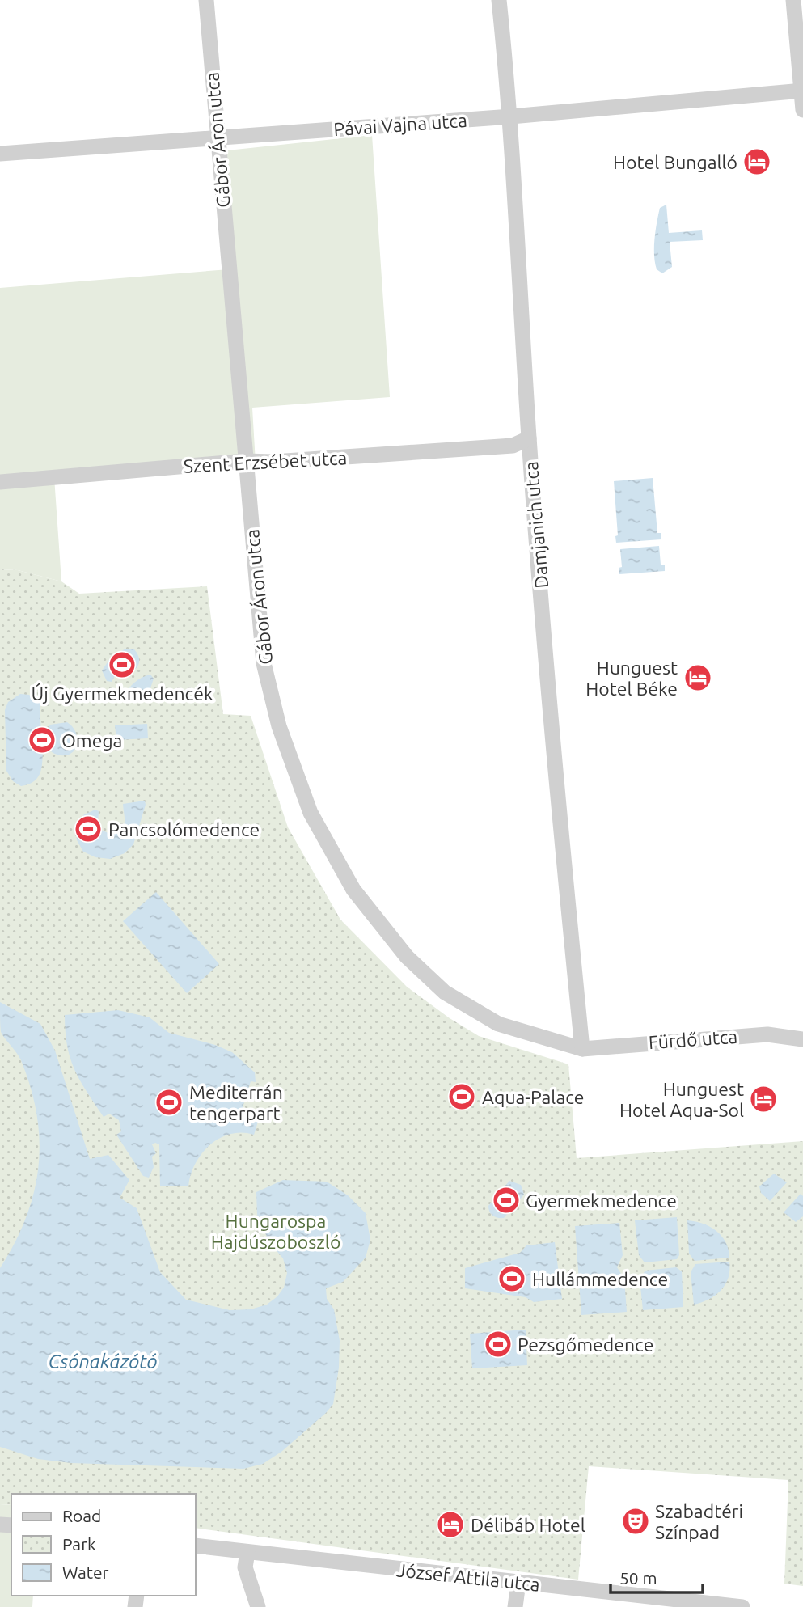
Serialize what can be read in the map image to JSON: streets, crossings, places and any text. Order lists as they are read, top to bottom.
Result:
{
  "streets": {
    "street": [
      "Pávai Vajna utca",
      "Gábor Áron utca",
      "Szent Erzsébet utca",
      "Damjanich utca",
      "Fürdő utca",
      "József Attila utca"
    ]
  },
  "crossings": [
    ["Pávai Vajna utca", "Gábor Áron utca"],
    ["Pávai Vajna utca", "Damjanich utca"],
    ["Gábor Áron utca", "Szent Erzsébet utca"],
    ["Gábor Áron utca", "Damjanich utca"],
    ["Gábor Áron utca", "Fürdő utca"],
    ["Szent Erzsébet utca", "Damjanich utca"],
    ["Damjanich utca", "Fürdő utca"]
  ],
  "water": ["Csónakázótó"],
  "parks": ["Hungarospa Hajdúszoboszló"],
  "places": {
    "hotel": [
      "Hotel Bungalló",
      "Hunguest Hotel Béke",
      "Hunguest Hotel Aqua-Sol",
      "Délibáb Hotel"
    ],
    "sports": [
      "Új Gyermekmedencék",
      "Omega",
      "Pancsolómedence",
      "Aqua-Palace",
      "Mediterrán tengerpart",
      "Gyermekmedence",
      "Hullámmedence",
      "Pezsgőmedence"
    ],
    "theatre": ["Szabadtéri Színpad"]
  },
  "legend": ["Road", "Park", "Water"],
  "scale_bar": "50 m"
}
